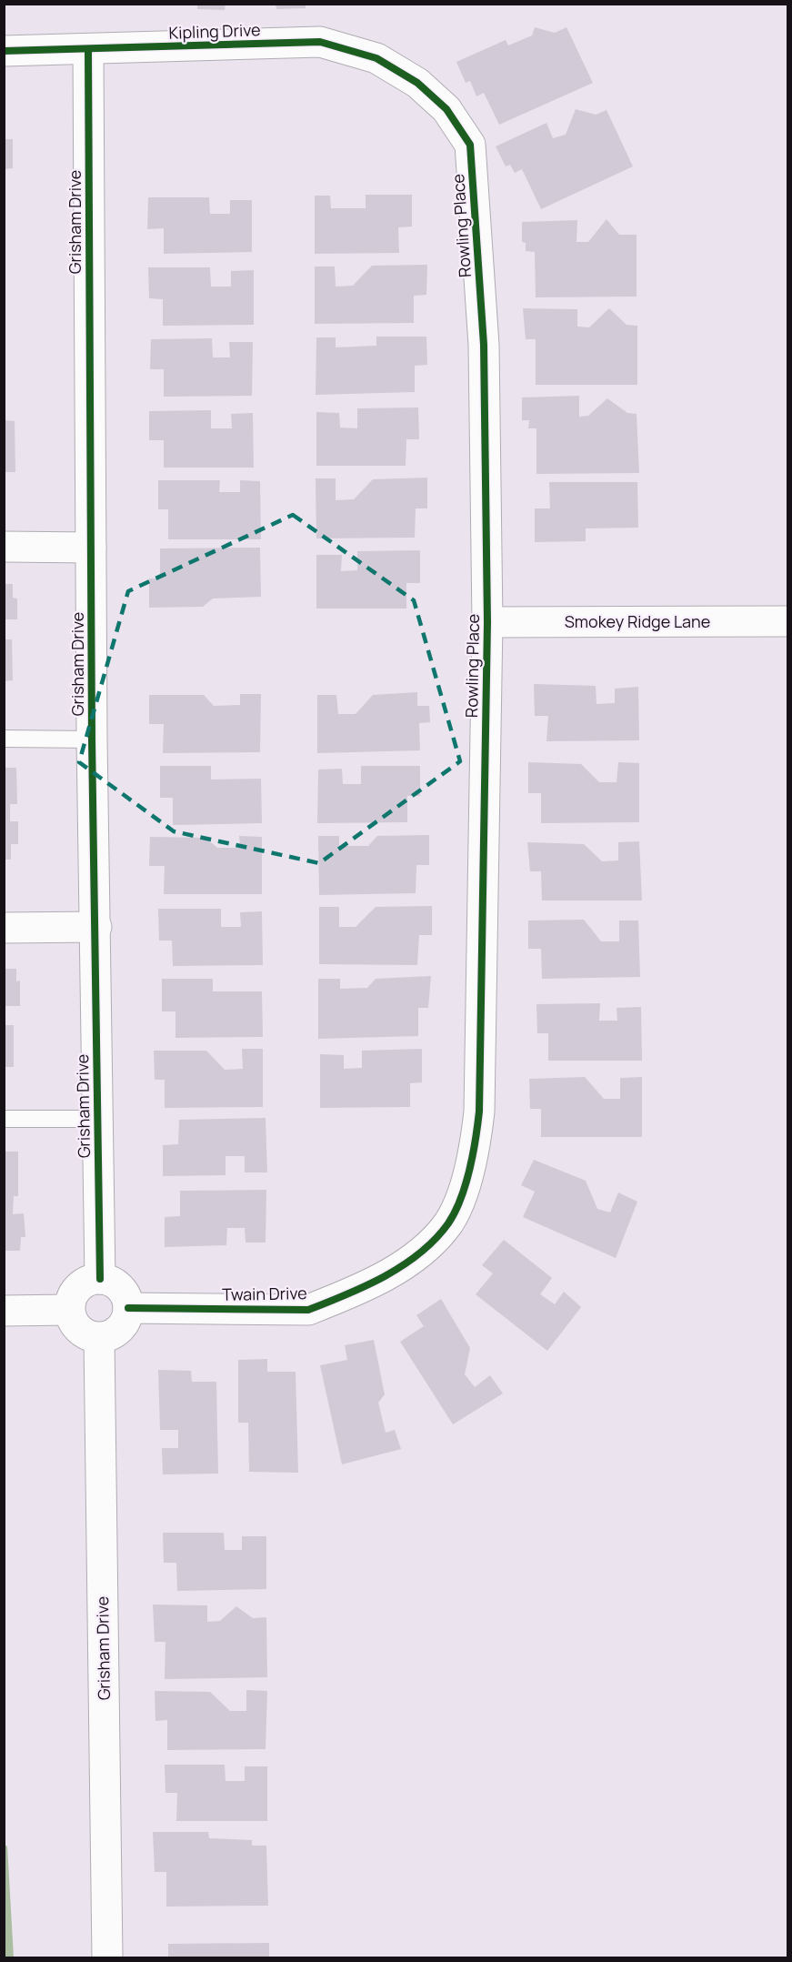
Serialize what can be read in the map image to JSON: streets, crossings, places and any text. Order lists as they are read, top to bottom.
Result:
{
  "streets": {
    "street": [
      "Kipling Drive",
      "Grisham Drive",
      "Rowling Place",
      "Smokey Ridge Lane",
      "Twain Drive"
    ]
  },
  "crossings": [
    ["Kipling Drive", "Grisham Drive"],
    ["Kipling Drive", "Rowling Place"],
    ["Grisham Drive", "Twain Drive"],
    ["Rowling Place", "Smokey Ridge Lane"],
    ["Rowling Place", "Twain Drive"]
  ]
}
